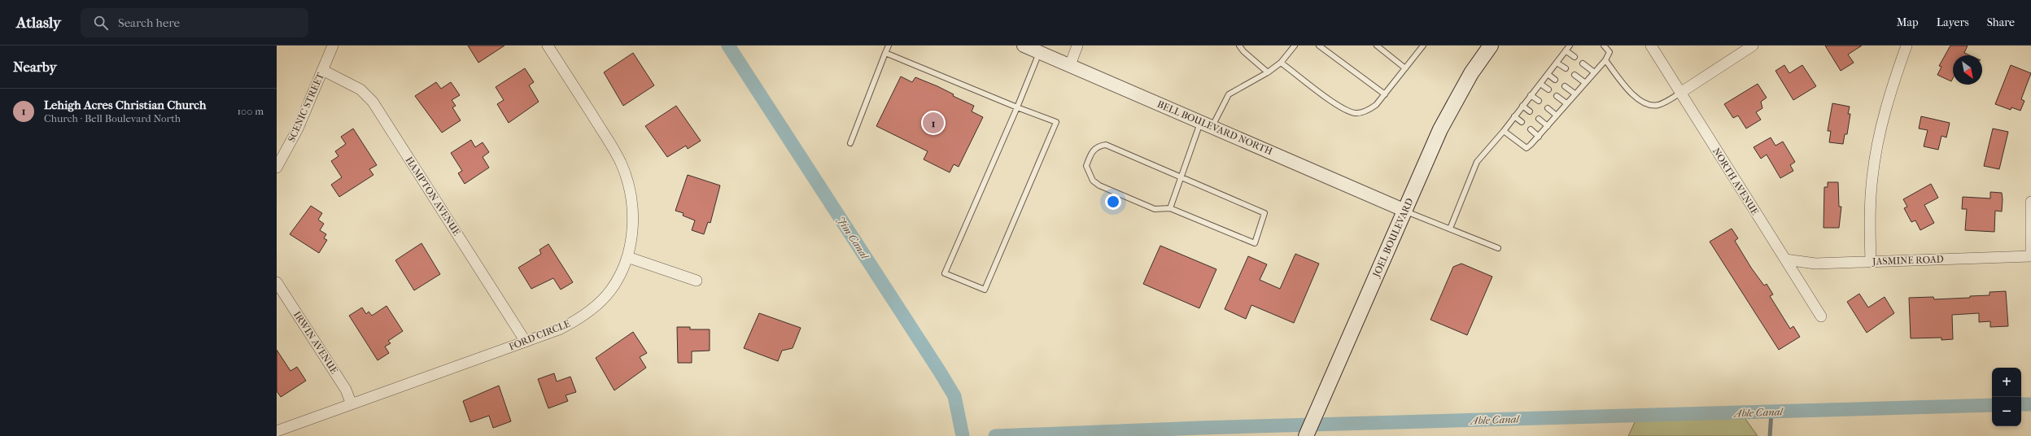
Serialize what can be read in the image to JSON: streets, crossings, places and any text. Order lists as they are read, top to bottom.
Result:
{
  "streets": {
    "main road": ["JOEL BOULEVARD"],
    "street": [
      "SCENIC STREET",
      "BELL BOULEVARD NORTH",
      "NORTH AVENUE",
      "HAMPTON AVENUE",
      "JASMINE ROAD",
      "FORD CIRCLE",
      "IRWIN AVENUE"
    ]
  },
  "crossings": [
    ["SCENIC STREET", "HAMPTON AVENUE"],
    ["BELL BOULEVARD NORTH", "JOEL BOULEVARD"],
    ["NORTH AVENUE", "JASMINE ROAD"],
    ["HAMPTON AVENUE", "FORD CIRCLE"],
    ["FORD CIRCLE", "IRWIN AVENUE"]
  ],
  "water": ["Jim Canal", "Able Canal"],
  "north": "bottom right",
  "page": {
    "header": "Atlasly",
    "search": "Search here",
    "nav": ["Map", "Layers", "Share"],
    "heading": "Nearby",
    "list": [
      {
        "mark": "1",
        "name": "Lehigh Acres Christian Church",
        "note": "Church · Bell Boulevard North",
        "value": "100 m"
      }
    ],
    "pins": "1",
    "map_buttons": ["+", "−"]
  }
}
